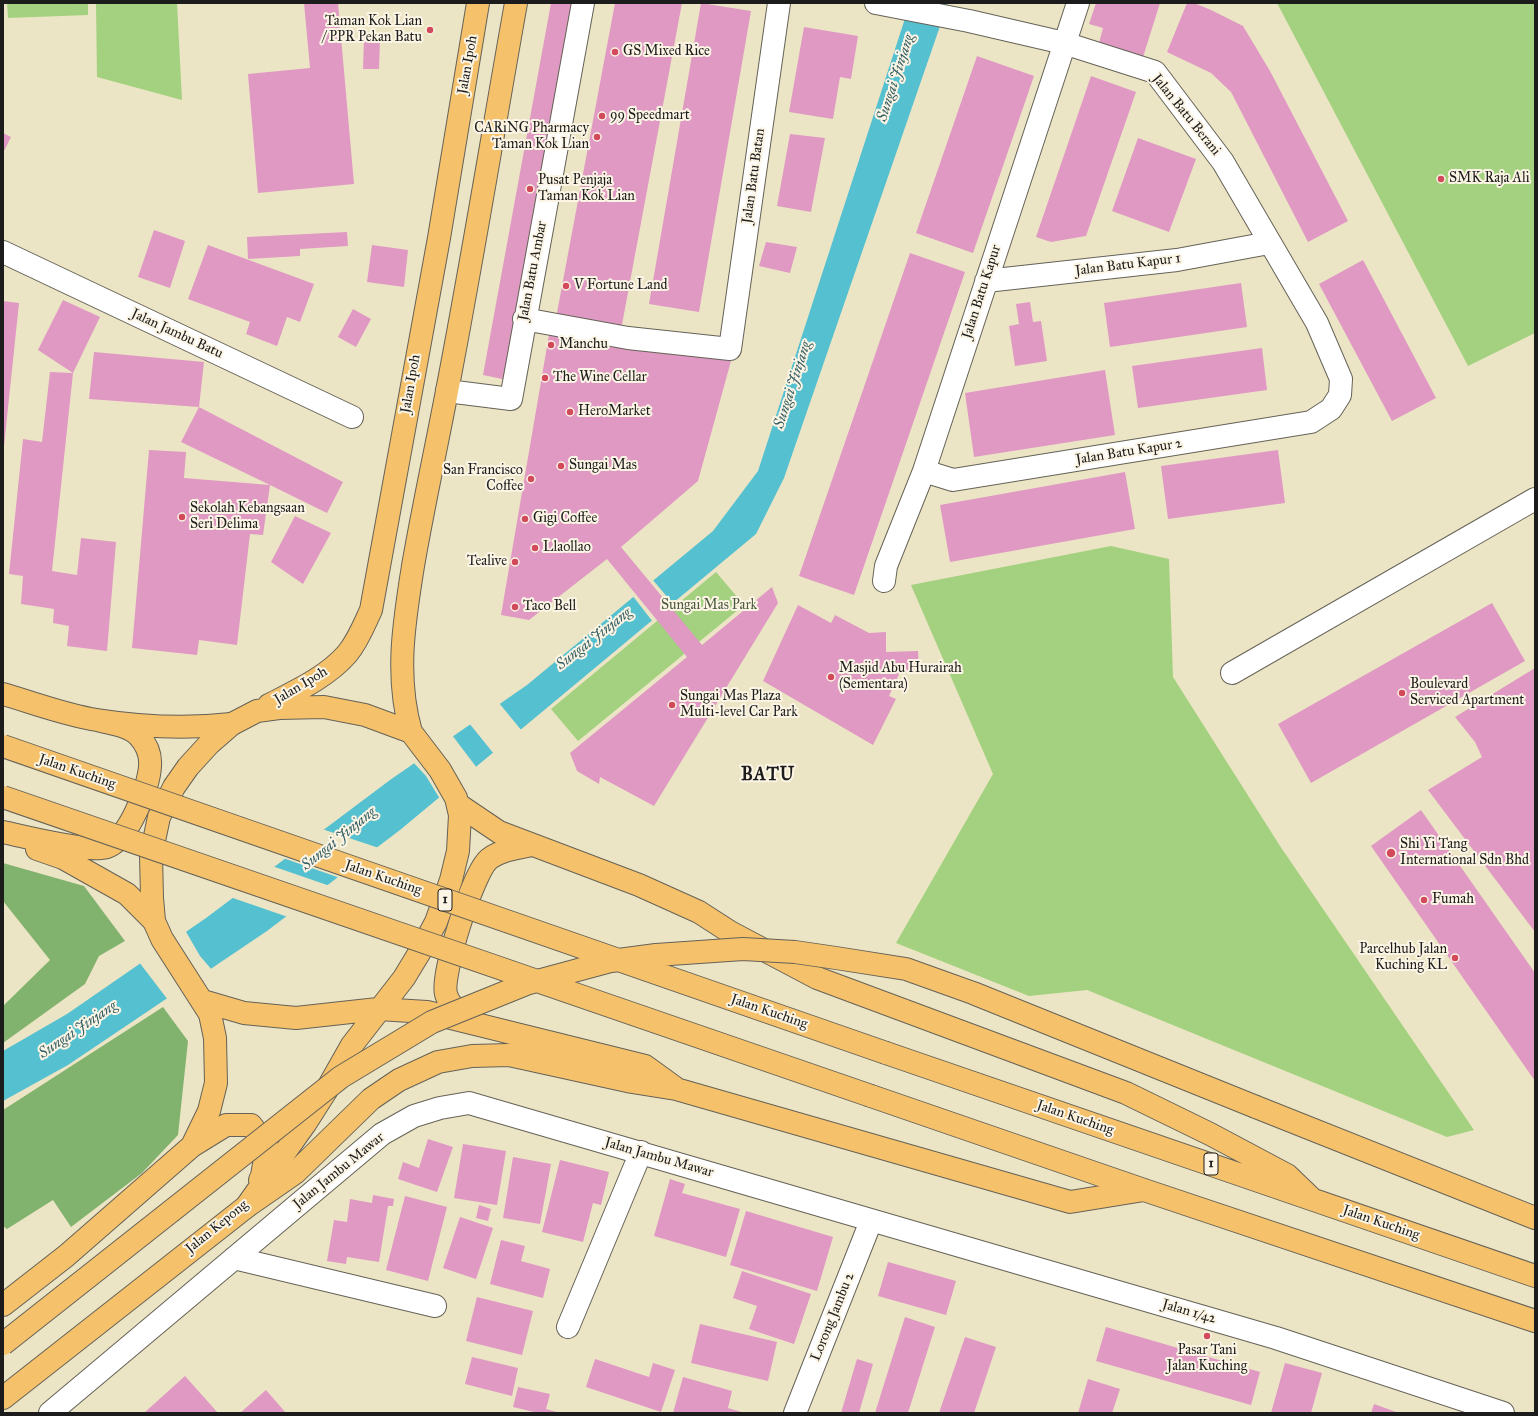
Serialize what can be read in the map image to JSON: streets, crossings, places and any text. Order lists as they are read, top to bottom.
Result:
{
  "streets": {
    "main road": [
      "Jalan Ipoh",
      "Jalan Kuching",
      "1",
      "Jalan Kepong"
    ],
    "street": [
      "Jalan Batu Berani",
      "Jalan Batu Batan",
      "Jalan Batu Kapur 1",
      "Jalan Batu Ambar",
      "Jalan Batu Kapur",
      "Jalan Jambu Batu",
      "Jalan Batu Kapur 2",
      "Jalan Jambu Mawar",
      "Jalan 1/42",
      "Lorong Jambu 2"
    ]
  },
  "crossings": [
    ["Jalan Batu Berani", "Jalan Batu Kapur 1"],
    ["Jalan Batu Berani", "Jalan Batu Kapur"],
    ["Jalan Batu Berani", "Jalan Batu Kapur 2"],
    ["Jalan Batu Batan", "Jalan Batu Ambar"],
    ["Jalan Batu Kapur 1", "Jalan Batu Kapur"],
    ["Jalan Batu Kapur", "Jalan Batu Kapur 2"],
    ["Jalan Jambu Mawar", "Jalan 1/42"],
    ["Jalan Jambu Mawar", "Lorong Jambu 2"],
    ["Jalan 1/42", "Lorong Jambu 2"]
  ],
  "districts": ["BATU"],
  "water": ["Sungai Jinjang"],
  "parks": ["Sungai Mas Park"],
  "places": [
    "Taman Kok Lian / PPR Pekan Batu",
    "GS Mixed Rice",
    "99 Speedmart",
    "CARiNG Pharmacy Taman Kok Lian",
    "SMK Raja Ali",
    "Pusat Penjaja Taman Kok Lian",
    "V Fortune Land",
    "Manchu",
    "The Wine Cellar",
    "HeroMarket",
    "Sungai Mas",
    "San Francisco Coffee",
    "Sekolah Kebangsaan Seri Delima",
    "Gigi Coffee",
    "Llaollao",
    "Tealive",
    "Taco Bell",
    "Masjid Abu Hurairah (Sementara)",
    "Boulevard Serviced Apartment",
    "Sungai Mas Plaza Multi-level Car Park",
    "Shi Yi Tang International Sdn Bhd",
    "Fumah",
    "Parcelhub Jalan Kuching KL",
    "Pasar Tani Jalan Kuching"
  ]
}
